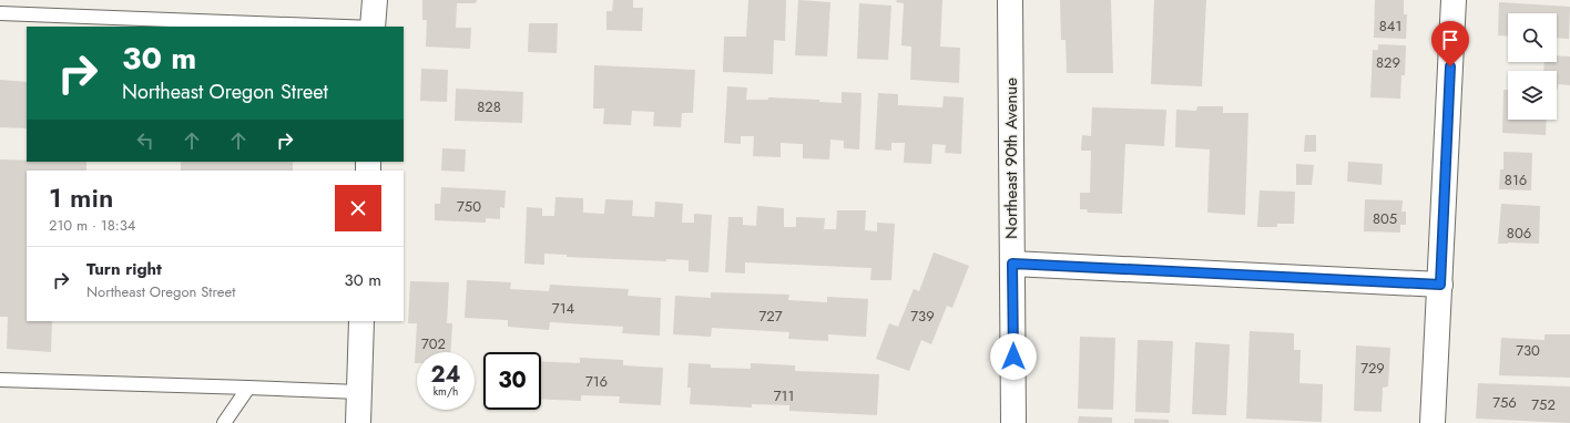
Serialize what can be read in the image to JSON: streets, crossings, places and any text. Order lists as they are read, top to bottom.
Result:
{
  "streets": {
    "street": ["Northeast 90th Avenue"]
  },
  "house_numbers": [
    "841",
    "829",
    "828",
    "816",
    "750",
    "805",
    "806",
    "714",
    "727",
    "739",
    "702",
    "730",
    "729",
    "716",
    "711",
    "756",
    "752"
  ],
  "page": {
    "turn": ["30 m", "Northeast Oregon Street"],
    "heading": ["1 min", "210 m · 18:34"],
    "list": [
      {
        "name": "Turn right",
        "note": "Northeast Oregon Street",
        "value": "30 m"
      }
    ],
    "speed": "24 km/h",
    "limit": "30"
  }
}
